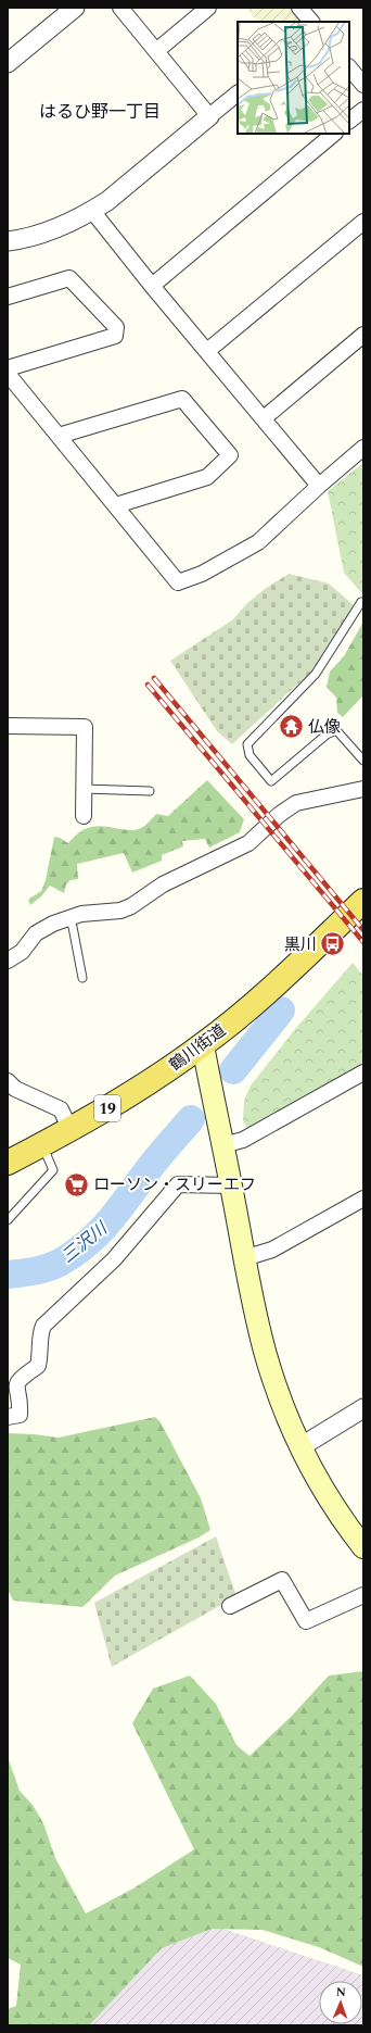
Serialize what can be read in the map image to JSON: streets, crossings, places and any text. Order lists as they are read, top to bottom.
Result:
{
  "streets": {
    "main road": ["鶴川街道", "19"]
  },
  "districts": ["はるひ野一丁目"],
  "water": ["三沢川"],
  "places": {
    "temple": ["仏像"],
    "bus stop": ["黒川"],
    "supermarket": ["ローソン・スリーエフ"]
  },
  "north": "top"
}
